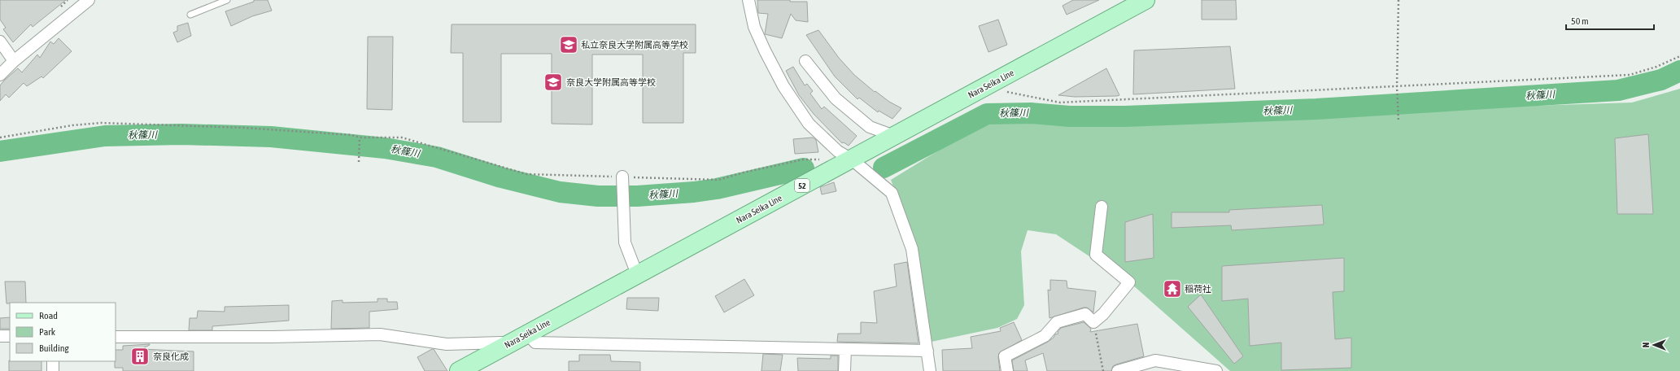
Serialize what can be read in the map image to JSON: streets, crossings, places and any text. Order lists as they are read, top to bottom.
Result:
{
  "streets": {
    "main road": ["Nara Seika Line", "52"]
  },
  "water": ["秋篠川"],
  "places": {
    "school or university": ["私立奈良大学附属高等学校", "奈良大学附属高等学校"],
    "temple": ["稲荷社"],
    "building": ["奈良化成"]
  },
  "legend": ["Road", "Park", "Building"],
  "scale_bar": "50 m",
  "north": "left"
}
